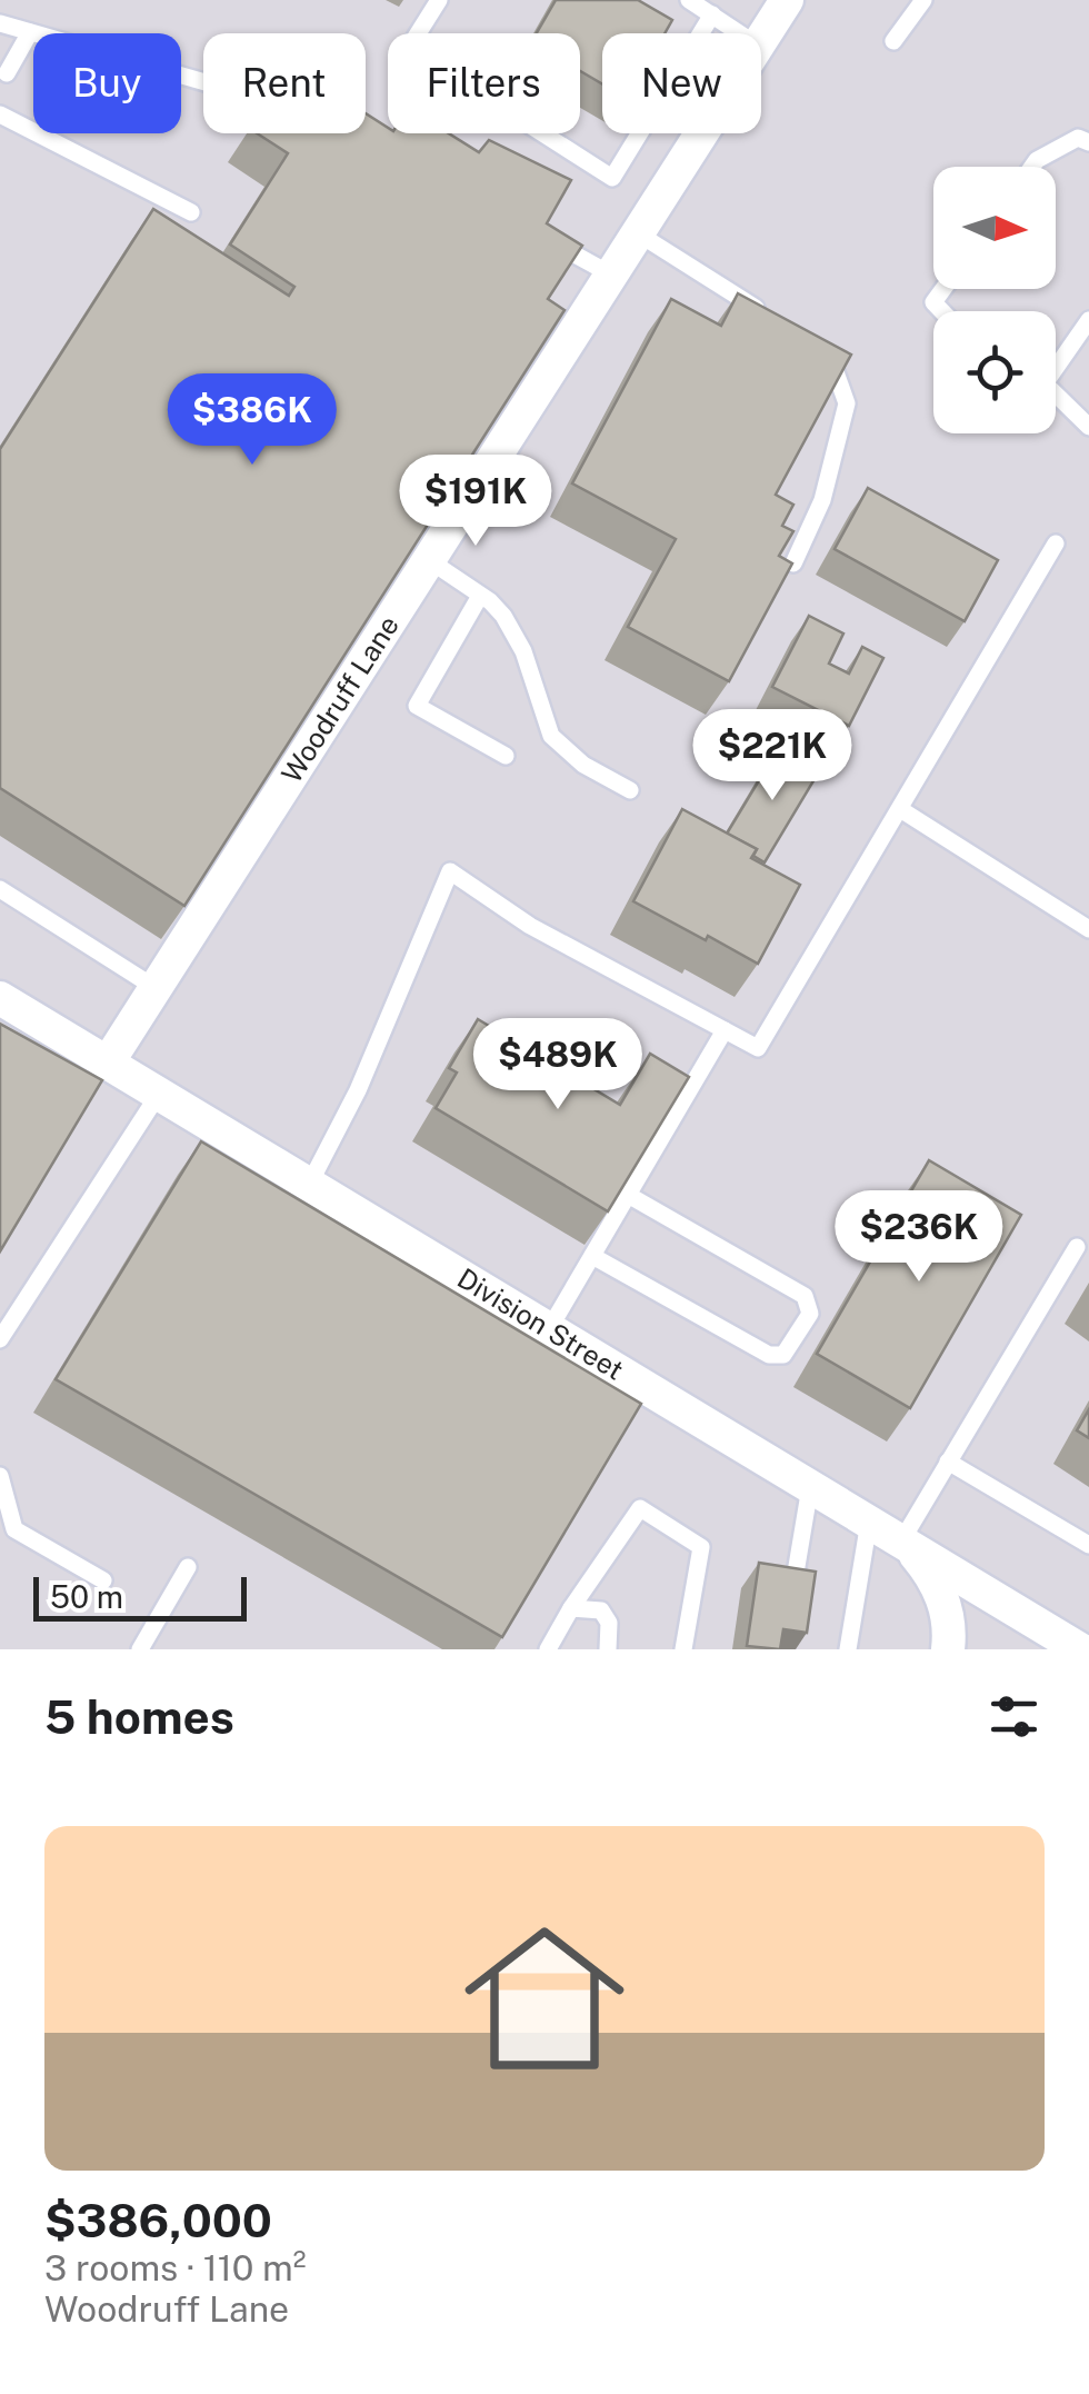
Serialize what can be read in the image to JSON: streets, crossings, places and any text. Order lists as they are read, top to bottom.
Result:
{
  "streets": {
    "street": ["Woodruff Lane", "Division Street"]
  },
  "crossings": [
    ["Woodruff Lane", "Division Street"]
  ],
  "scale_bar": "50 m",
  "north": "right",
  "page": {
    "chip": [
      "Buy",
      "Rent",
      "Filters",
      "New"
    ],
    "price": [
      "$386K",
      "$191K",
      "$221K",
      "$489K",
      "$236K"
    ],
    "scale": "50 m",
    "heading": "5 homes",
    "list": [
      {
        "name": "$386,000",
        "note": "3 rooms · 110 m² · Woodruff Lane"
      }
    ]
  }
}
